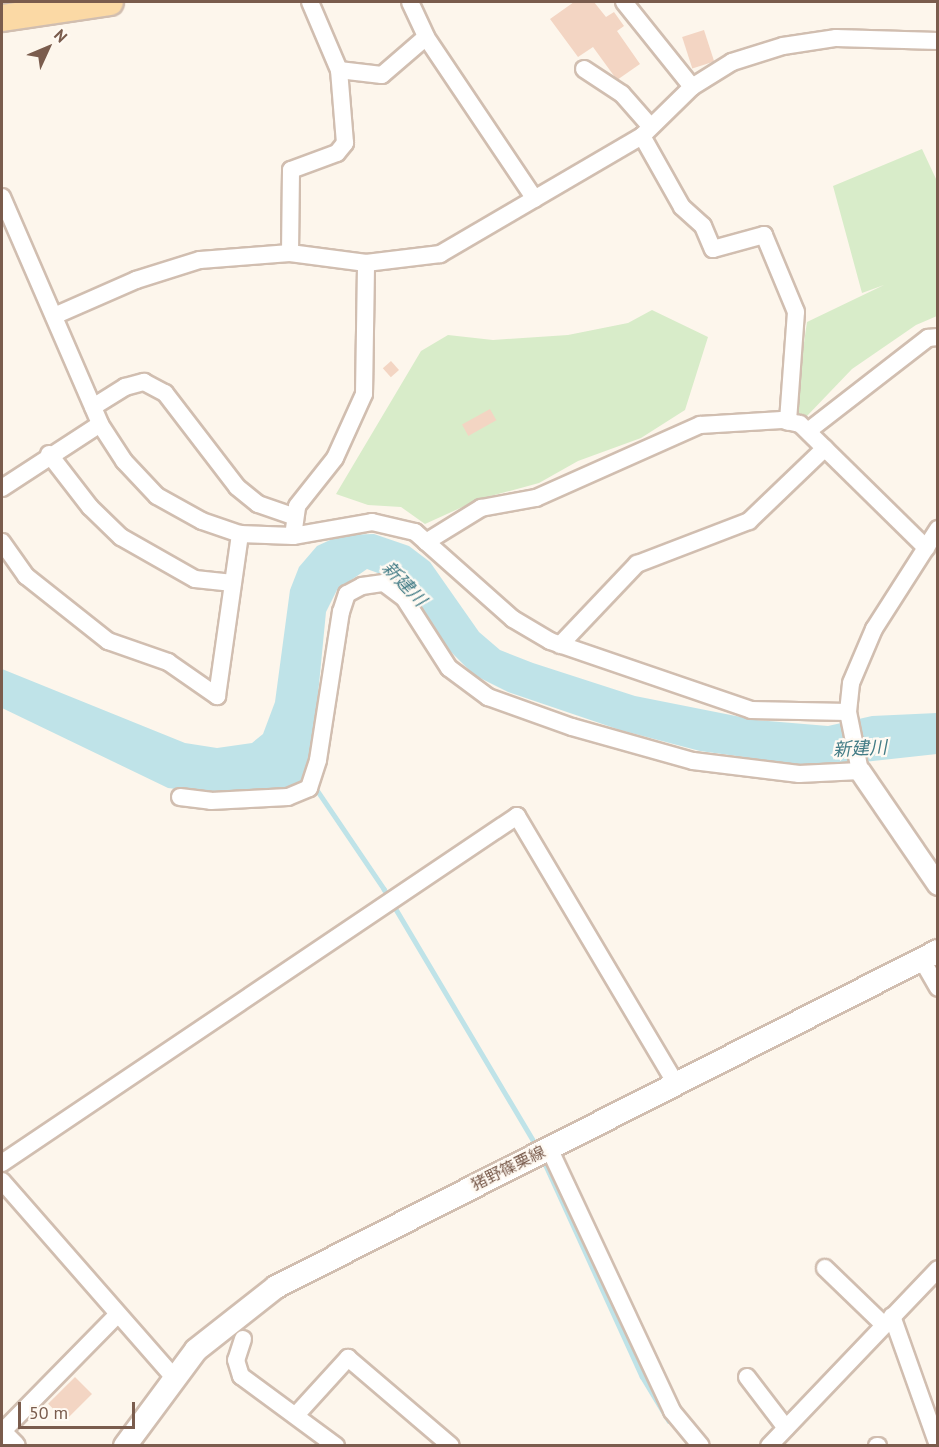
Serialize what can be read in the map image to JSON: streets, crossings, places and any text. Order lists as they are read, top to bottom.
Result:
{
  "streets": {
    "main road": ["猪野篠栗線"]
  },
  "water": ["新建川"],
  "scale_bar": "50 m",
  "north": "top right"
}
